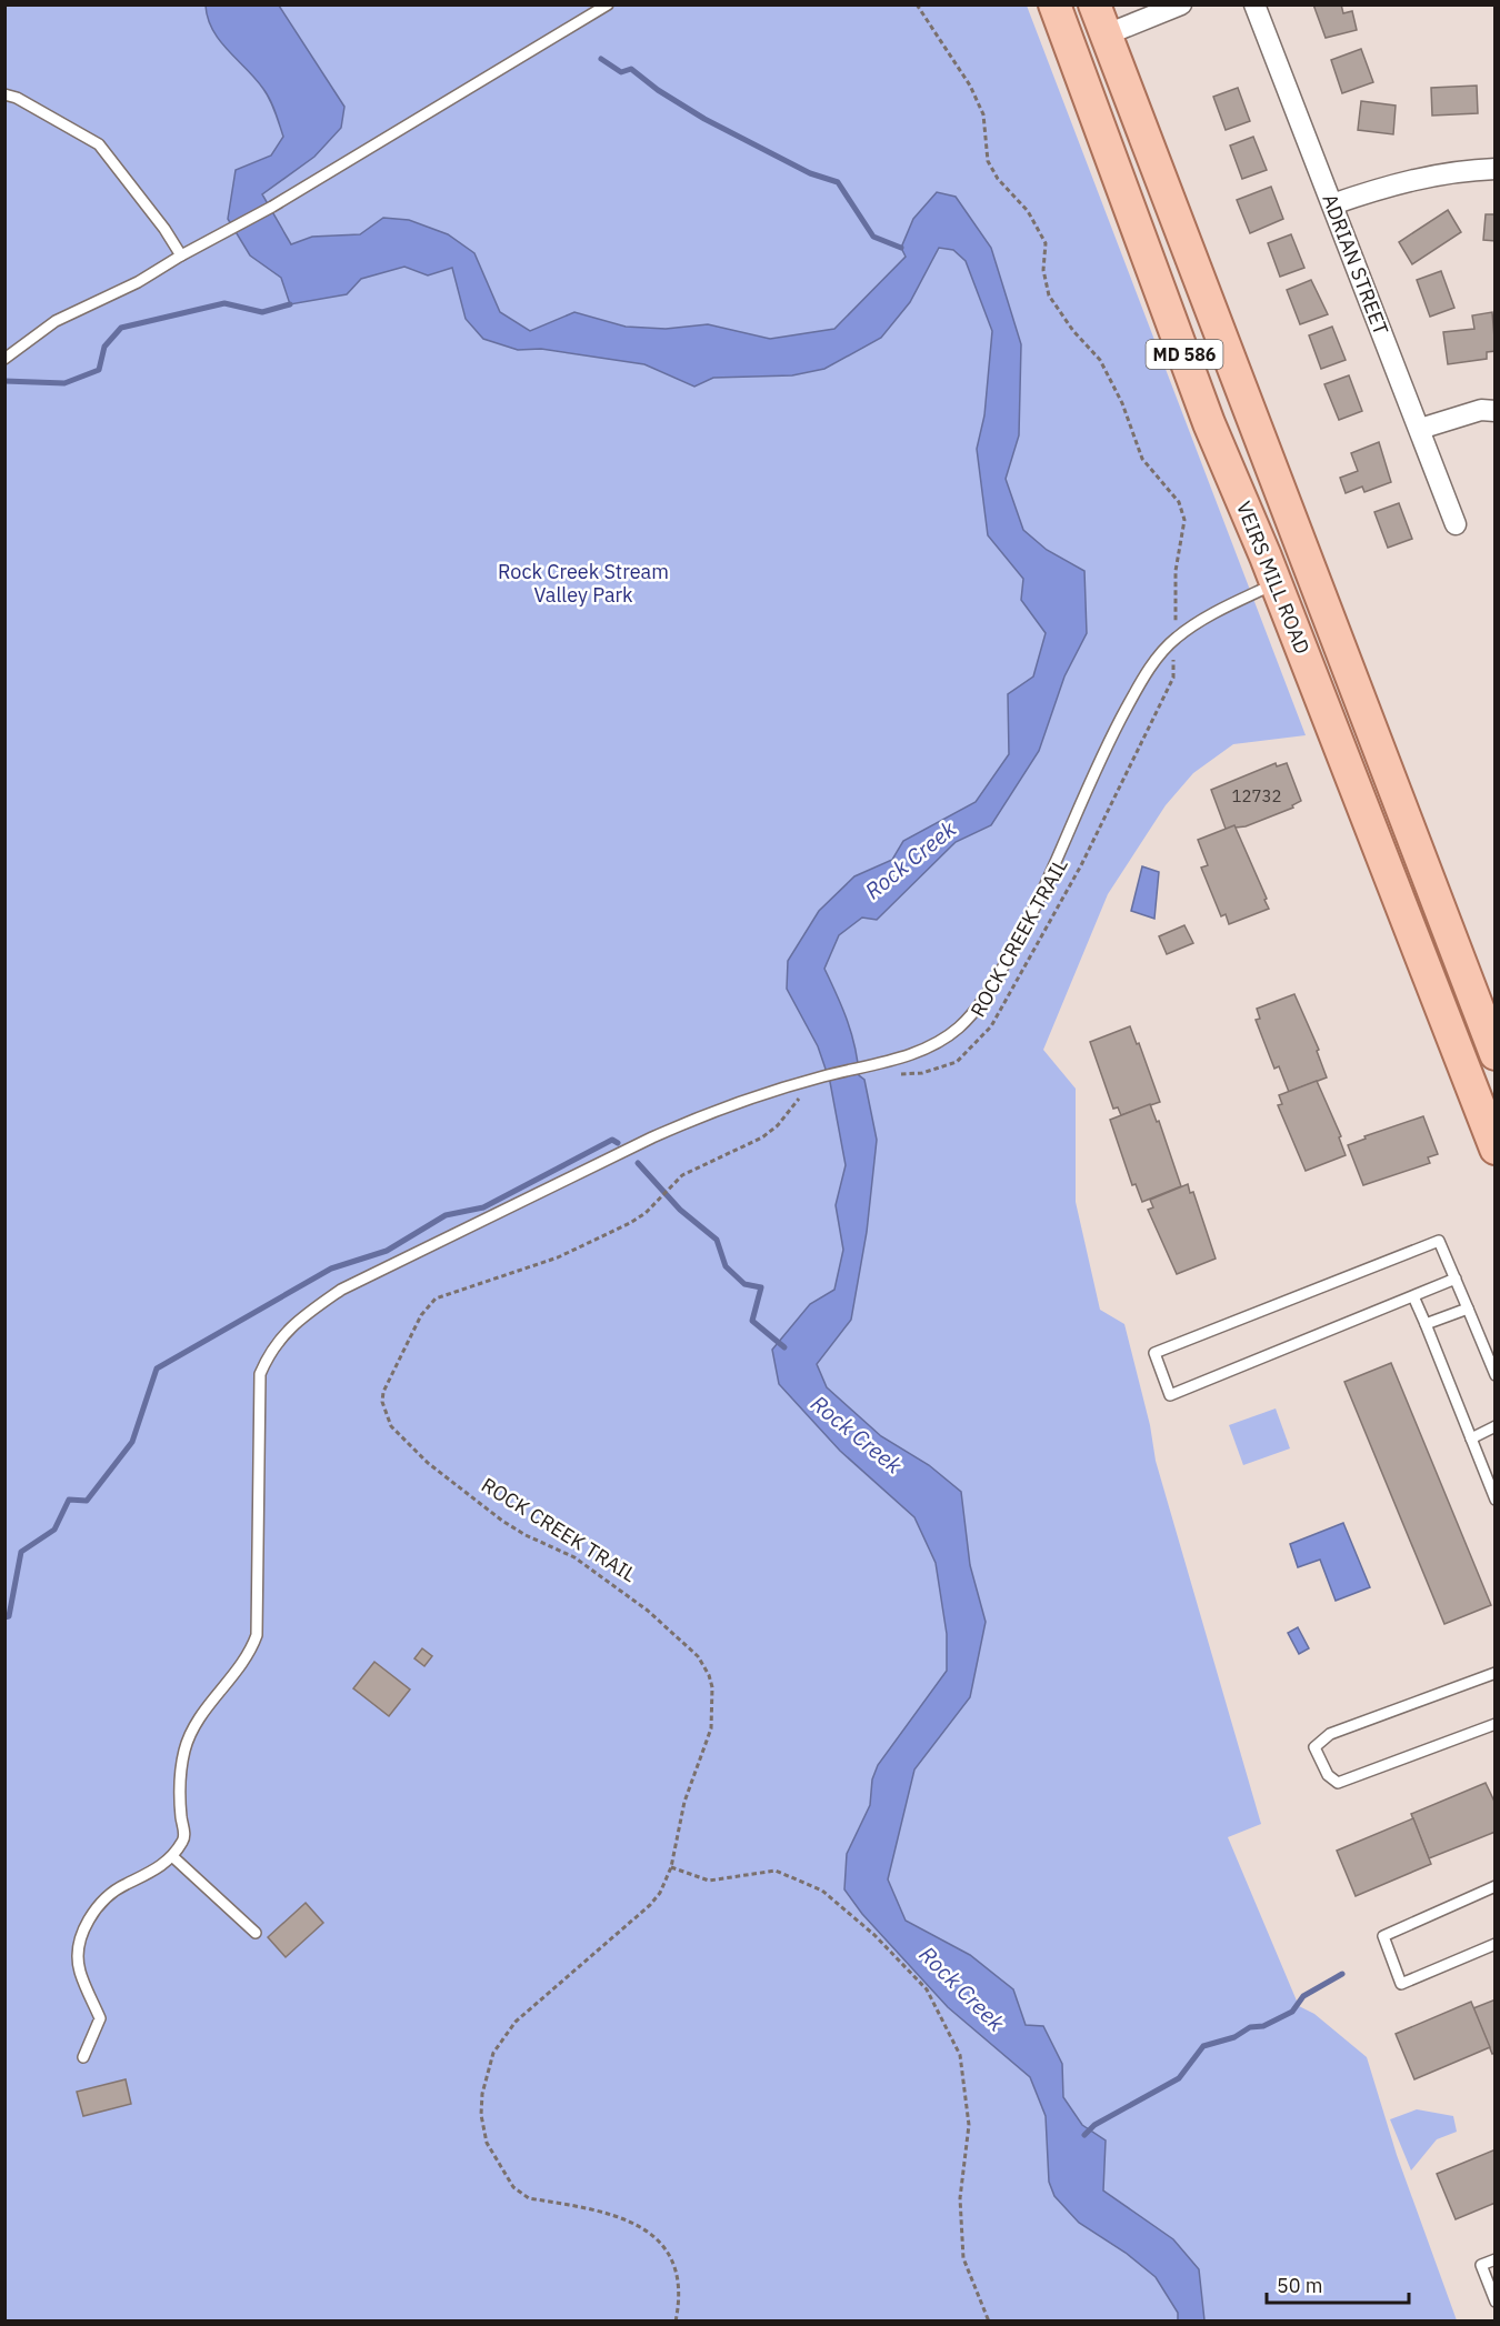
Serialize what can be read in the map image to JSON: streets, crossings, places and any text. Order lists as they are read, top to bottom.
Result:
{
  "streets": {
    "main road": ["MD 586", "VEIRS MILL ROAD"],
    "street": ["ADRIAN STREET"],
    "path": ["ROCK CREEK TRAIL"]
  },
  "water": ["Rock Creek"],
  "parks": ["Rock Creek Stream Valley Park"],
  "house_numbers": ["12732"],
  "scale_bar": "50 m"
}
